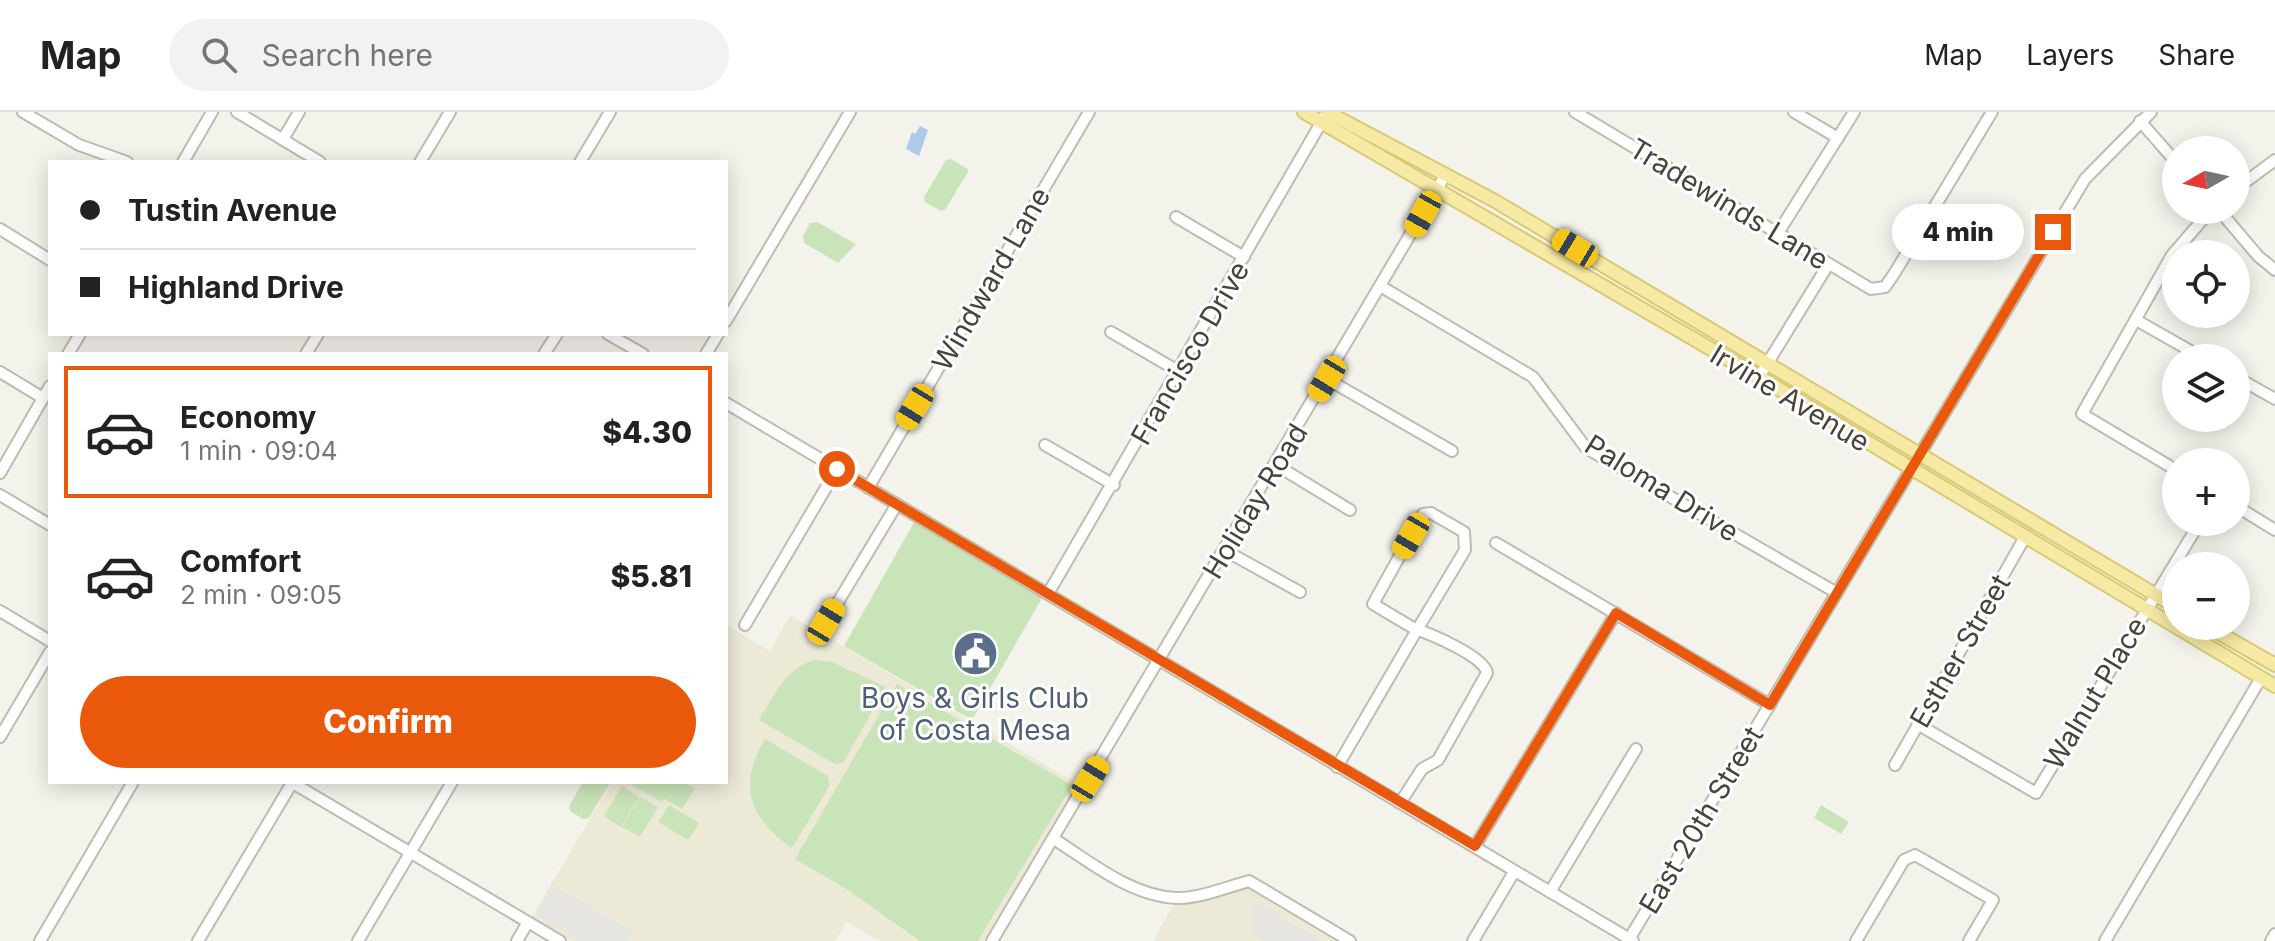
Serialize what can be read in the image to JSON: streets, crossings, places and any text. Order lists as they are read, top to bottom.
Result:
{
  "streets": {
    "main road": ["Irvine Avenue"],
    "street": [
      "Tradewinds Lane",
      "Windward Lane",
      "Francisco Drive",
      "Paloma Drive",
      "Holiday Road",
      "Esther Street",
      "Walnut Place",
      "East 20th Street"
    ]
  },
  "crossings": [
    ["Francisco Drive", "Irvine Avenue"],
    ["Irvine Avenue", "Holiday Road"],
    ["Irvine Avenue", "Esther Street"],
    ["Irvine Avenue", "Walnut Place"],
    ["Irvine Avenue", "East 20th Street"],
    ["Paloma Drive", "Holiday Road"],
    ["Paloma Drive", "East 20th Street"],
    ["Esther Street", "Walnut Place"]
  ],
  "places": {
    "public building": ["Boys & Girls Club of Costa Mesa"]
  },
  "north": "left",
  "page": {
    "header": "Map",
    "search": "Search here",
    "nav": ["Map", "Layers", "Share"],
    "map_buttons": ["+", "−"],
    "banner": ["Tustin Avenue", "Highland Drive"],
    "bubble": "4 min",
    "list": [
      {
        "name": "Economy",
        "note": "1 min · 09:04",
        "value": "$4.30"
      },
      {
        "name": "Comfort",
        "note": "2 min · 09:05",
        "value": "$5.81"
      }
    ],
    "buttons": "Confirm"
  }
}
